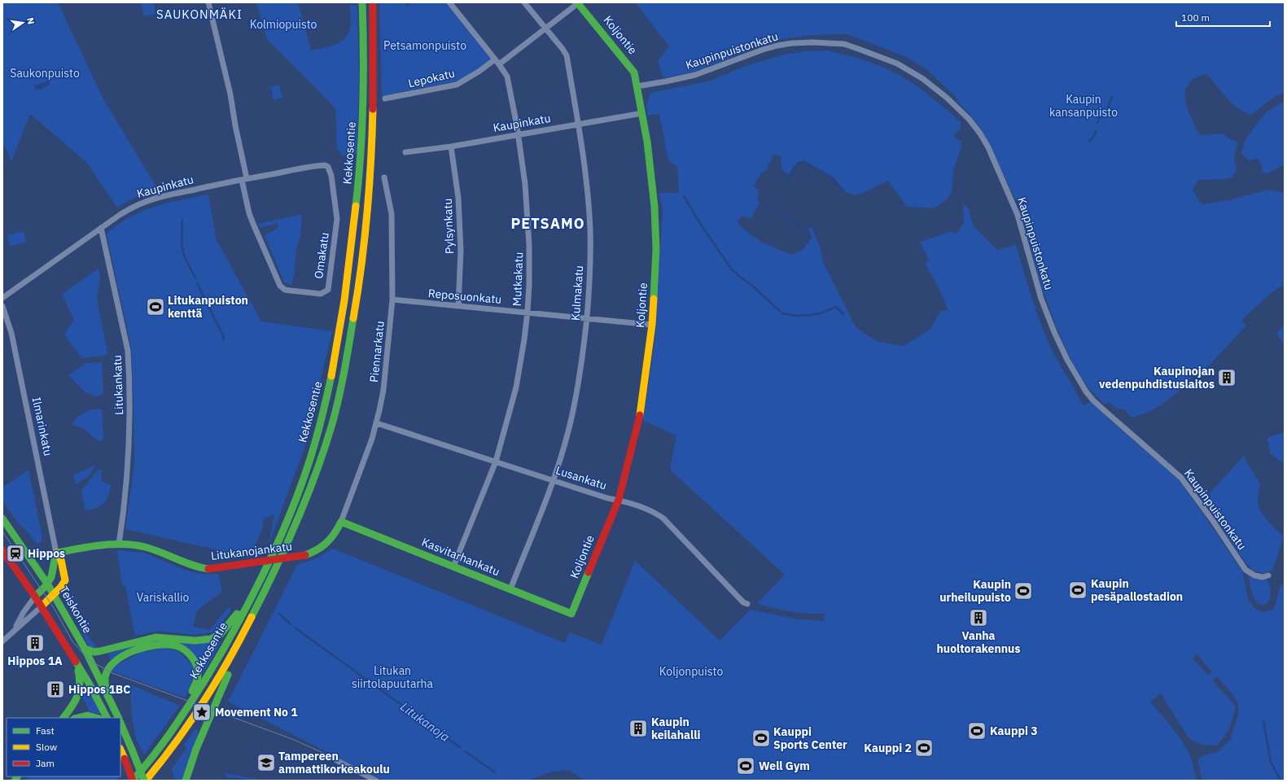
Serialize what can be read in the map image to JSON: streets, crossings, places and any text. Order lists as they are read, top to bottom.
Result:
{
  "streets": {
    "main road": [
      "Koljontie",
      "Kekkosentie",
      "Ilmarinkatu",
      "Litukanojankatu",
      "Kasvitarhankatu",
      "Teiskontie"
    ],
    "street": [
      "Kaupinpuistonkatu",
      "Lepokatu",
      "Kaupinkatu",
      "Pylsynkatu",
      "Omakatu",
      "Mutkakatu",
      "Kulmakatu",
      "Reposuonkatu",
      "Piennarkatu",
      "Litukankatu",
      "Lusankatu"
    ]
  },
  "crossings": [
    ["Koljontie", "Kaupinpuistonkatu"],
    ["Koljontie", "Lepokatu"],
    ["Koljontie", "Kaupinkatu"],
    ["Koljontie", "Reposuonkatu"],
    ["Koljontie", "Lusankatu"],
    ["Koljontie", "Kasvitarhankatu"],
    ["Lepokatu", "Mutkakatu"],
    ["Lepokatu", "Kulmakatu"],
    ["Kaupinkatu", "Pylsynkatu"],
    ["Kaupinkatu", "Omakatu"],
    ["Kaupinkatu", "Mutkakatu"],
    ["Kaupinkatu", "Kulmakatu"],
    ["Kaupinkatu", "Litukankatu"],
    ["Pylsynkatu", "Reposuonkatu"],
    ["Mutkakatu", "Reposuonkatu"],
    ["Mutkakatu", "Lusankatu"],
    ["Mutkakatu", "Kasvitarhankatu"],
    ["Kulmakatu", "Reposuonkatu"],
    ["Kulmakatu", "Lusankatu"],
    ["Kulmakatu", "Kasvitarhankatu"],
    ["Reposuonkatu", "Piennarkatu"],
    ["Piennarkatu", "Lusankatu"],
    ["Piennarkatu", "Litukanojankatu"],
    ["Piennarkatu", "Kasvitarhankatu"],
    ["Litukankatu", "Litukanojankatu"],
    ["Ilmarinkatu", "Litukanojankatu"],
    ["Ilmarinkatu", "Teiskontie"],
    ["Litukanojankatu", "Kasvitarhankatu"]
  ],
  "districts": ["SAUKONMÄKI", "PETSAMO"],
  "water": ["Litukanoja"],
  "parks": [
    "Kolmiopuisto",
    "Petsamonpuisto",
    "Saukonpuisto",
    "Kaupin kansanpuisto",
    "Variskallio",
    "Litukan siirtolapuutarha",
    "Koljonpuisto"
  ],
  "places": {
    "sports": [
      "Litukanpuiston kenttä",
      "Kaupin pesäpallostadion",
      "Kaupin urheilupuisto",
      "Kauppi 3",
      "Kauppi Sports Center",
      "Kauppi 2",
      "Well Gym"
    ],
    "building": [
      "Kaupinojan vedenpuhdistuslaitos",
      "Vanha huoltorakennus",
      "Hippos 1A",
      "Hippos 1BC",
      "Kaupin keilahalli"
    ],
    "station": ["Hippos"],
    "place": ["Movement No 1"],
    "school or university": ["Tampereen ammattikorkeakoulu"]
  },
  "legend": ["Fast", "Slow", "Jam"],
  "scale_bar": "100 m",
  "north": "right"
}
